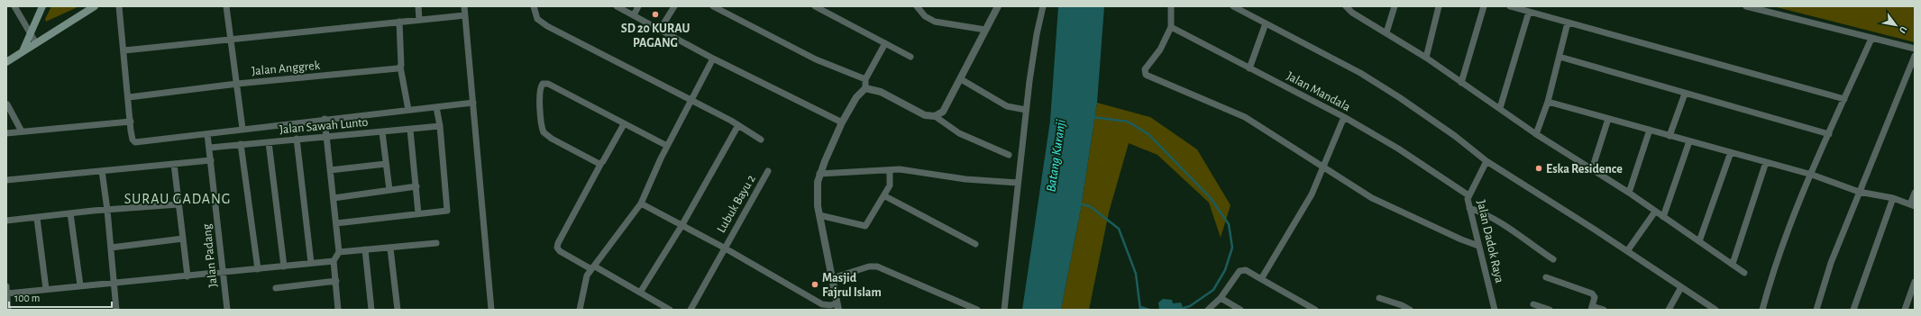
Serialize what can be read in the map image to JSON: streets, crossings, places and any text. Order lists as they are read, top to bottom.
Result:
{
  "streets": {
    "street": [
      "Jalan Anggrek",
      "Jalan Mandala",
      "Jalan Sawah Lunto",
      "Lubuk Bayu 2",
      "Jalan Dadok Raya",
      "Jalan Padang"
    ]
  },
  "crossings": [
    ["Jalan Mandala", "Jalan Dadok Raya"],
    ["Jalan Sawah Lunto", "Jalan Padang"]
  ],
  "districts": ["SURAU GADANG"],
  "water": ["Batang Kuranji"],
  "places": ["SD 20 KURAU PAGANG", "Eska Residence", "Masjid Fajrul Islam"],
  "scale_bar": "100 m",
  "north": "bottom right"
}
